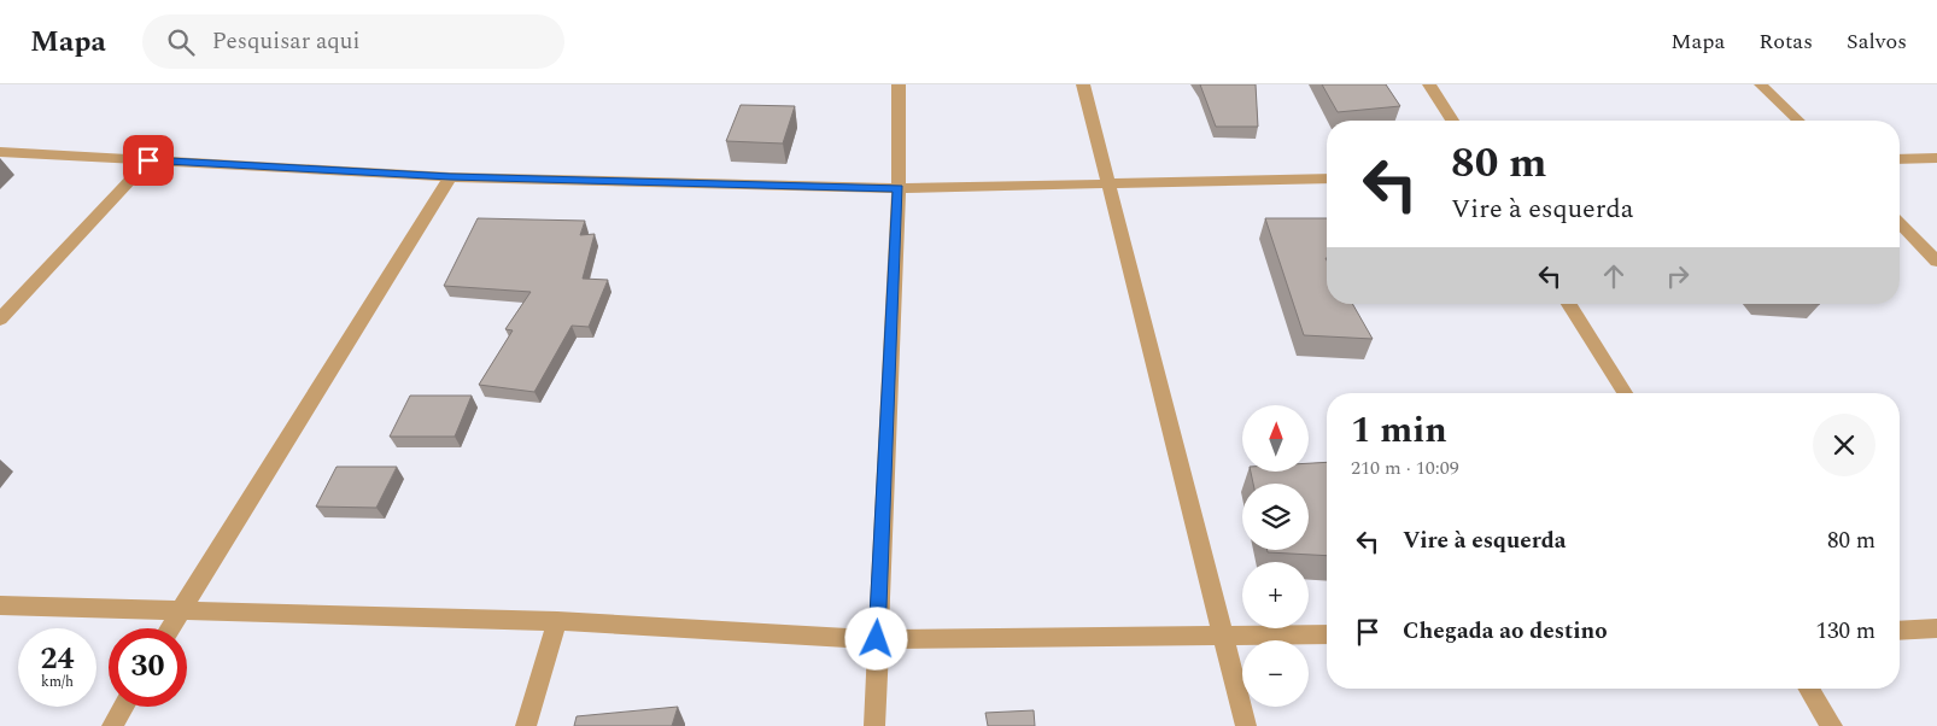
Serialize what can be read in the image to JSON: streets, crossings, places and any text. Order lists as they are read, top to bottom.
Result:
{
  "north": "top",
  "page": {
    "header": "Mapa",
    "search": "Pesquisar aqui",
    "nav": ["Mapa", "Rotas", "Salvos"],
    "turn": ["80 m", "Vire à esquerda"],
    "heading": ["1 min", "210 m · 10:09"],
    "map_buttons": ["+", "−"],
    "list": [
      {
        "name": "Vire à esquerda",
        "value": "80 m"
      },
      {
        "name": "Chegada ao destino",
        "value": "130 m"
      }
    ],
    "speed": "24 km/h",
    "limit": "30"
  }
}
